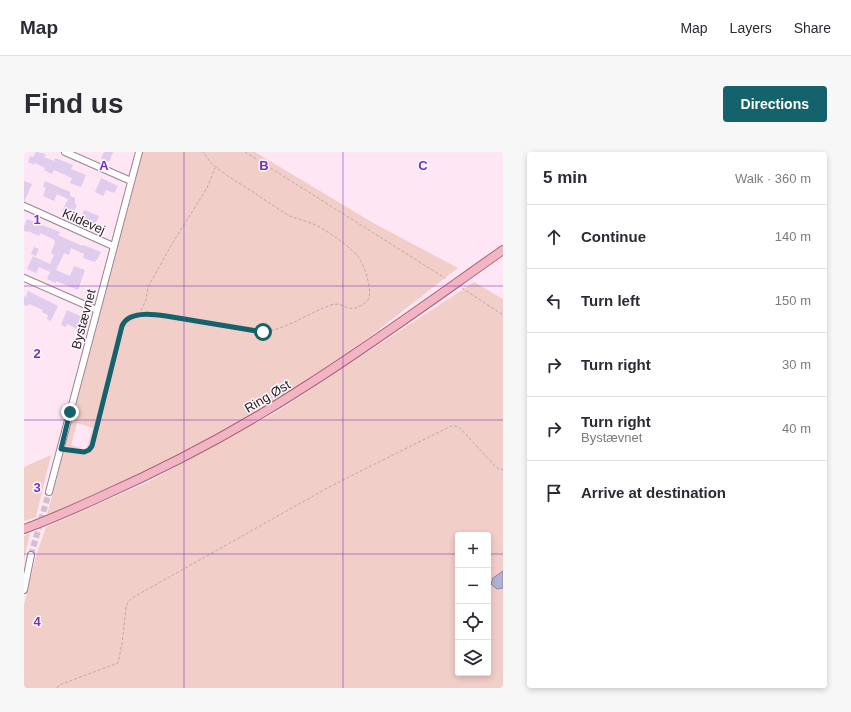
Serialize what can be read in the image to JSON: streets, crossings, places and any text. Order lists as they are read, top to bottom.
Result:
{
  "streets": {
    "main road": ["Ring Øst"],
    "street": ["Kildevej", "Bystævnet"]
  },
  "crossings": [
    ["Kildevej", "Bystævnet"]
  ],
  "page": {
    "header": "Map",
    "nav": ["Map", "Layers", "Share"],
    "buttons": "Directions",
    "title": "Find us",
    "heading": ["5 min", "Walk · 360 m"],
    "list": [
      ["Continue", "140 m"],
      ["Turn left", "150 m"],
      ["Turn right", "30 m"],
      ["Turn right", "Bystævnet", "40 m"],
      "Arrive at destination"
    ],
    "map_buttons": ["+", "−"]
  },
  "grid": {
    "columns": ["A", "B", "C"],
    "rows": [
      "1",
      "2",
      "3",
      "4"
    ]
  }
}
